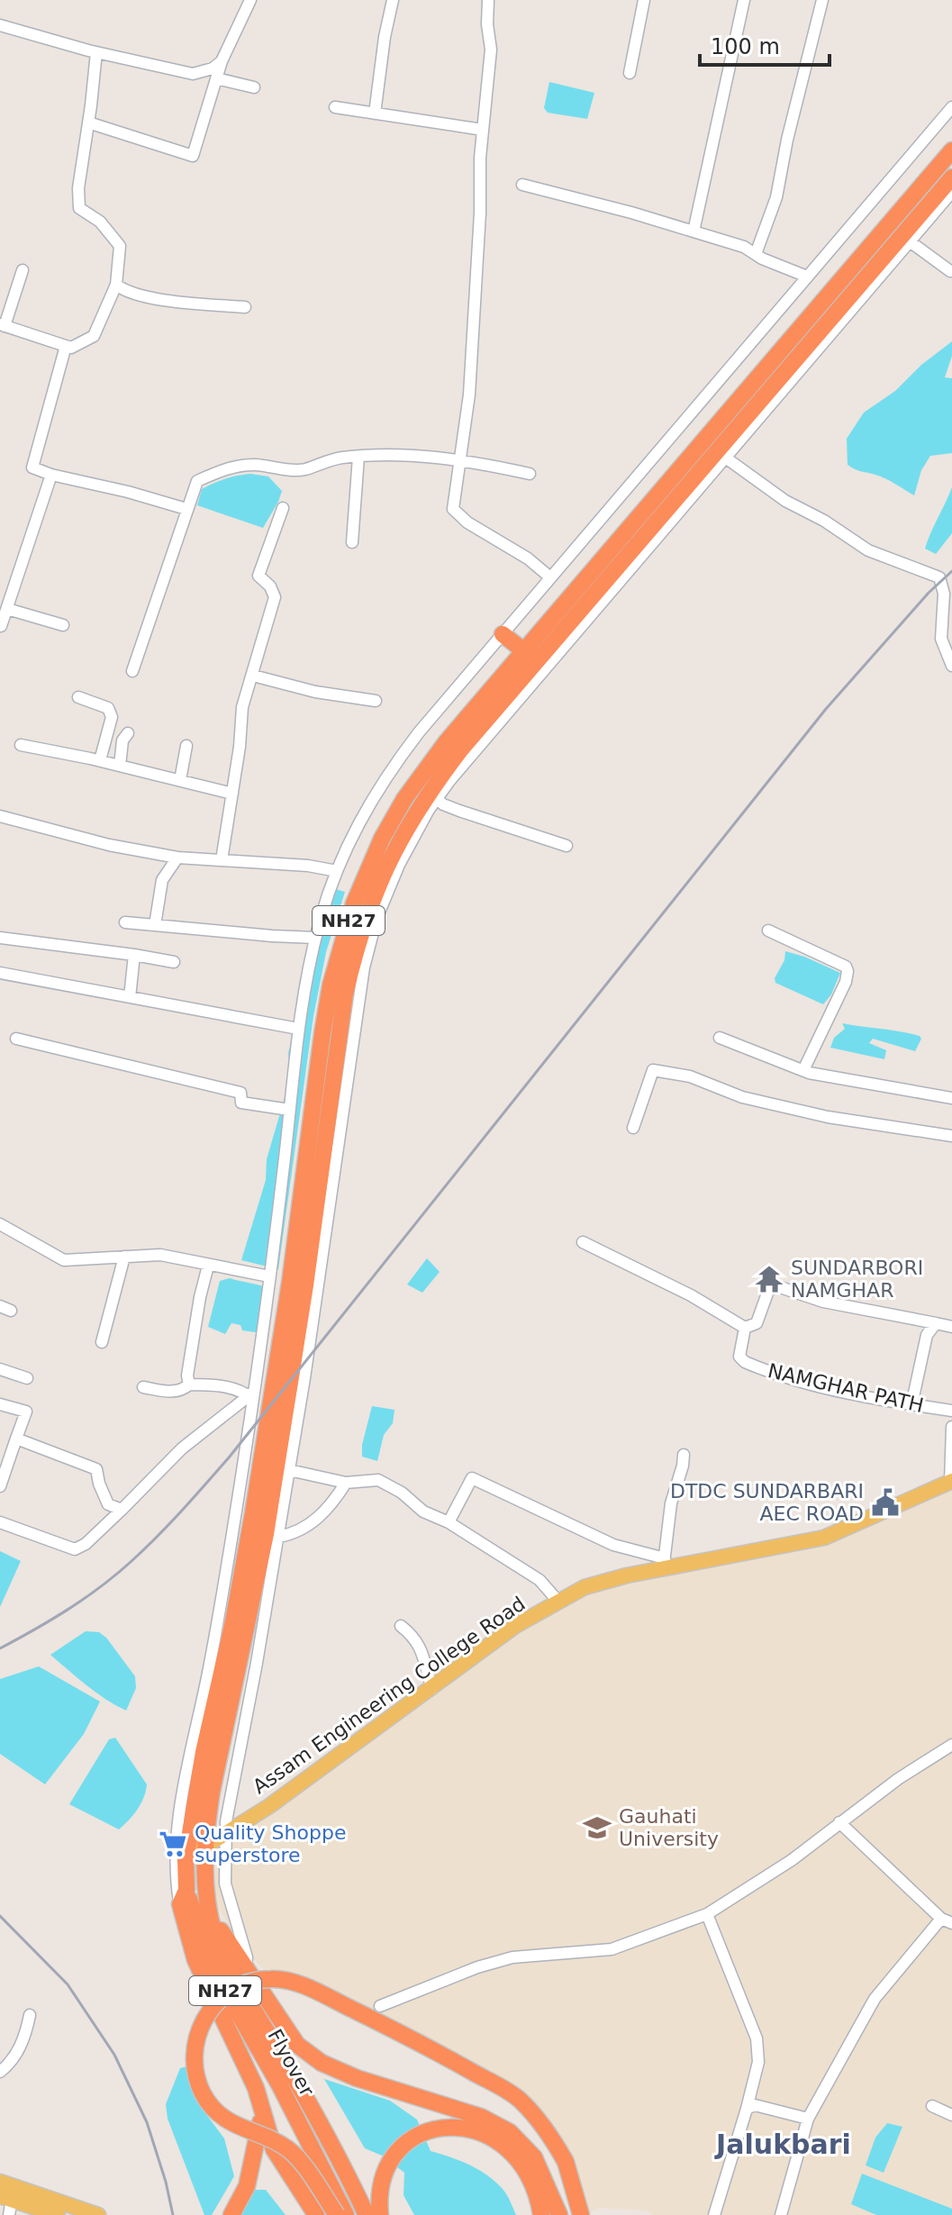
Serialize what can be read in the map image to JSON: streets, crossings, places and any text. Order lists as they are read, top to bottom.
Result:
{
  "streets": {
    "highway": ["NH27", "Flyover"],
    "main road": ["Assam Engineering College Road"],
    "street": ["NAMGHAR PATH"]
  },
  "crossings": [
    ["NH27", "Assam Engineering College Road"],
    ["NH27", "Flyover"]
  ],
  "districts": ["Jalukbari"],
  "places": {
    "temple": ["SUNDARBORI NAMGHAR"],
    "public building": ["DTDC SUNDARBARI AEC ROAD"],
    "school or university": ["Gauhati University"],
    "supermarket": ["Quality Shoppe superstore"]
  },
  "scale_bar": "100 m"
}
